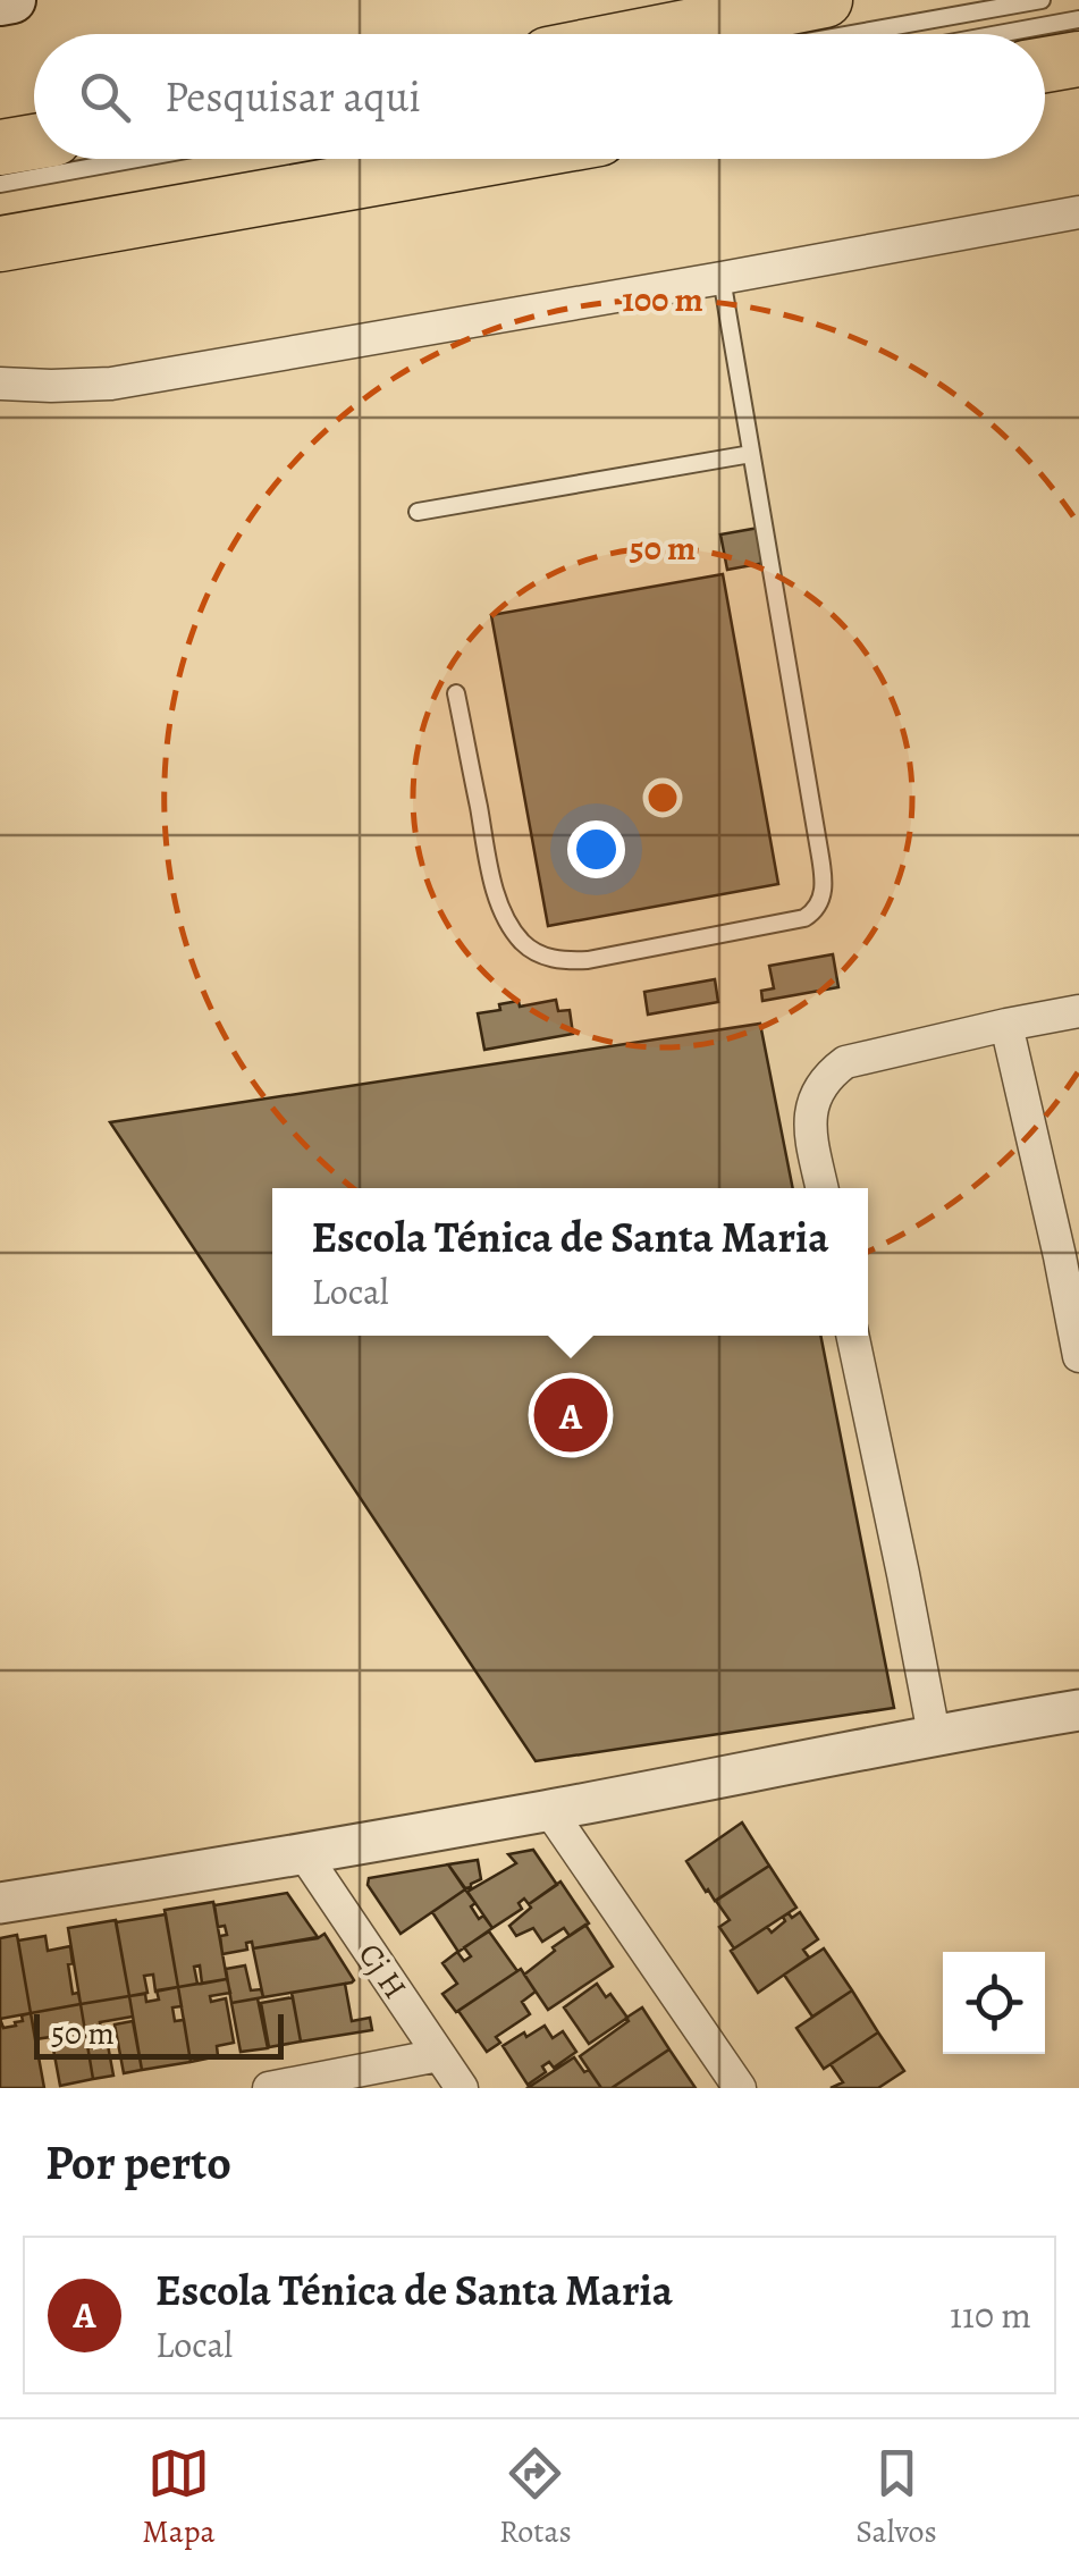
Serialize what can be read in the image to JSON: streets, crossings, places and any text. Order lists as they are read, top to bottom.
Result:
{
  "streets": {
    "street": ["Cj H"]
  },
  "scale_bar": "50 m",
  "page": {
    "search": "Pesquisar aqui",
    "popup": ["Escola Ténica de Santa Maria", "Local"],
    "pins": "A",
    "scale": "50 m",
    "heading": "Por perto",
    "list": [
      {
        "mark": "A",
        "name": "Escola Ténica de Santa Maria",
        "note": "Local",
        "value": "110 m"
      }
    ],
    "nav": ["Mapa", "Rotas", "Salvos"]
  },
  "rings": ["100 m", "50 m"]
}
